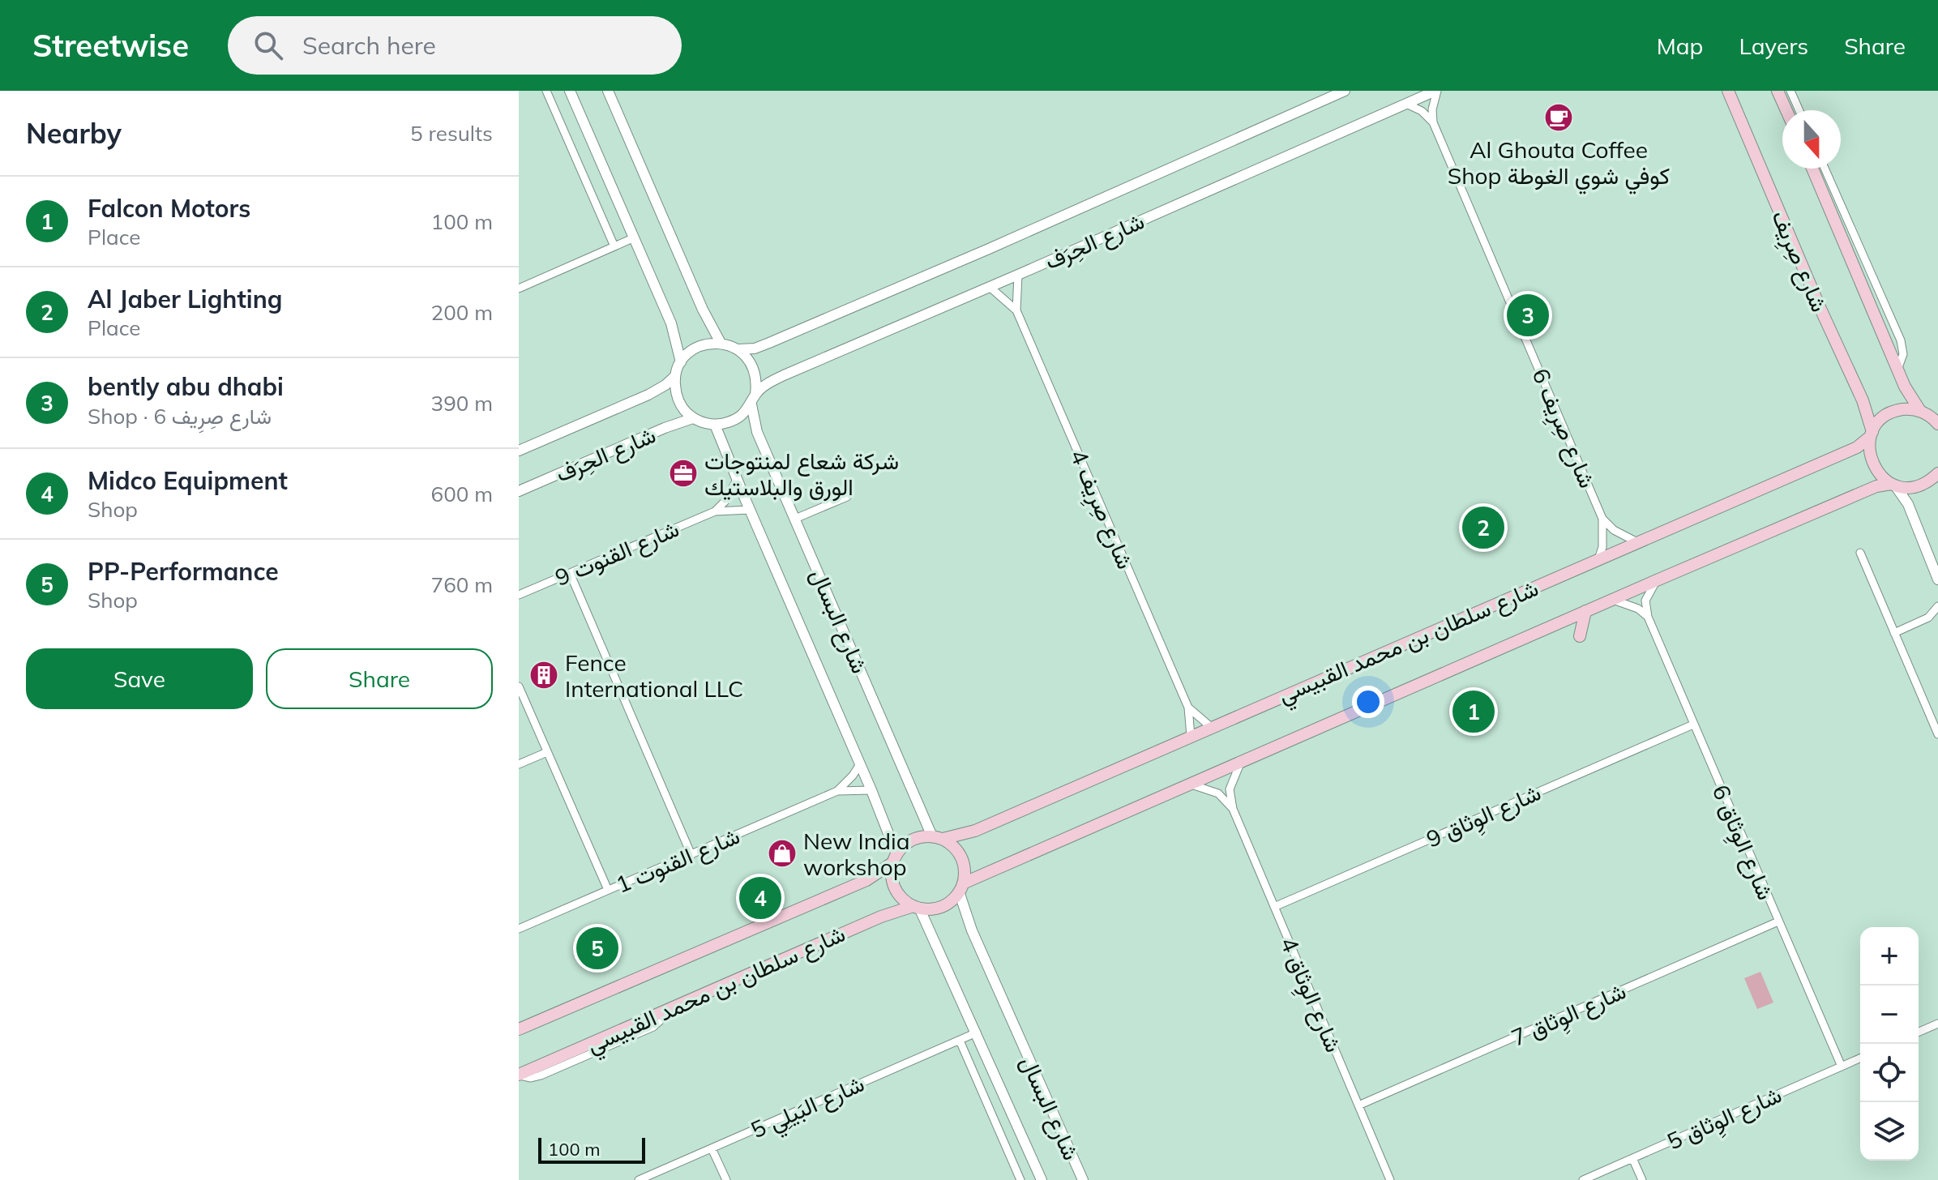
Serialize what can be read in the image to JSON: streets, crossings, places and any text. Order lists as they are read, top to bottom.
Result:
{
  "streets": {
    "main road": ["شارع صِرِيف", "شارع سلطان بن محمد القبيسي"],
    "street": [
      "شارع الحِرَف",
      "شارع صِرِيف 6",
      "شارع صِرِيف 4",
      "شارع القنوت 9",
      "شارع البسال",
      "شارع الوِثاق 9",
      "شارع الوِثاق 6",
      "شارع القنوت 1",
      "شارع الوِثاق 4",
      "شارع الوِثاق 7",
      "شارع البَيلِي 5",
      "شارع الوِثاق 5"
    ]
  },
  "crossings": [
    ["شارع الحِرَف", "شارع صِرِيف 4"],
    ["شارع الحِرَف", "شارع البسال"],
    ["شارع صِرِيف", "شارع سلطان بن محمد القبيسي"],
    ["شارع صِرِيف 6", "شارع سلطان بن محمد القبيسي"],
    ["شارع صِرِيف 4", "شارع سلطان بن محمد القبيسي"],
    ["شارع القنوت 9", "شارع البسال"],
    ["شارع البسال", "شارع سلطان بن محمد القبيسي"],
    ["شارع البسال", "شارع القنوت 1"],
    ["شارع البسال", "شارع البَيلِي 5"],
    ["شارع سلطان بن محمد القبيسي", "شارع الوِثاق 4"],
    ["شارع الوِثاق 9", "شارع الوِثاق 6"],
    ["شارع الوِثاق 9", "شارع الوِثاق 4"],
    ["شارع الوِثاق 6", "شارع الوِثاق 7"],
    ["شارع الوِثاق 6", "شارع الوِثاق 5"],
    ["شارع الوِثاق 4", "شارع الوِثاق 7"]
  ],
  "places": {
    "cafe": ["Al Ghouta Coffee Shop كوفي شوي الغوطة"],
    "office": ["شركة شعاع لمنتوجات الورق والبلاستيك"],
    "building": ["Fence International LLC"],
    "shop": ["New India workshop"]
  },
  "scale_bar": "100 m",
  "north": "bottom",
  "page": {
    "header": "Streetwise",
    "search": "Search here",
    "nav": ["Map", "Layers", "Share"],
    "heading": ["Nearby", "5 results"],
    "list": [
      {
        "mark": "1",
        "name": "Falcon Motors",
        "note": "Place",
        "value": "100 m"
      },
      {
        "mark": "2",
        "name": "Al Jaber Lighting",
        "note": "Place",
        "value": "200 m"
      },
      {
        "mark": "3",
        "name": "bently abu dhabi",
        "note": "Shop · شارع صِرِيف 6",
        "value": "390 m"
      },
      {
        "mark": "4",
        "name": "Midco Equipment",
        "note": "Shop",
        "value": "600 m"
      },
      {
        "mark": "5",
        "name": "PP-Performance",
        "note": "Shop",
        "value": "760 m"
      }
    ],
    "pins": [
      "3",
      "2",
      "1",
      "4",
      "5"
    ],
    "buttons": ["Save", "Share"],
    "map_buttons": ["+", "−"],
    "scale": "100 m"
  }
}
